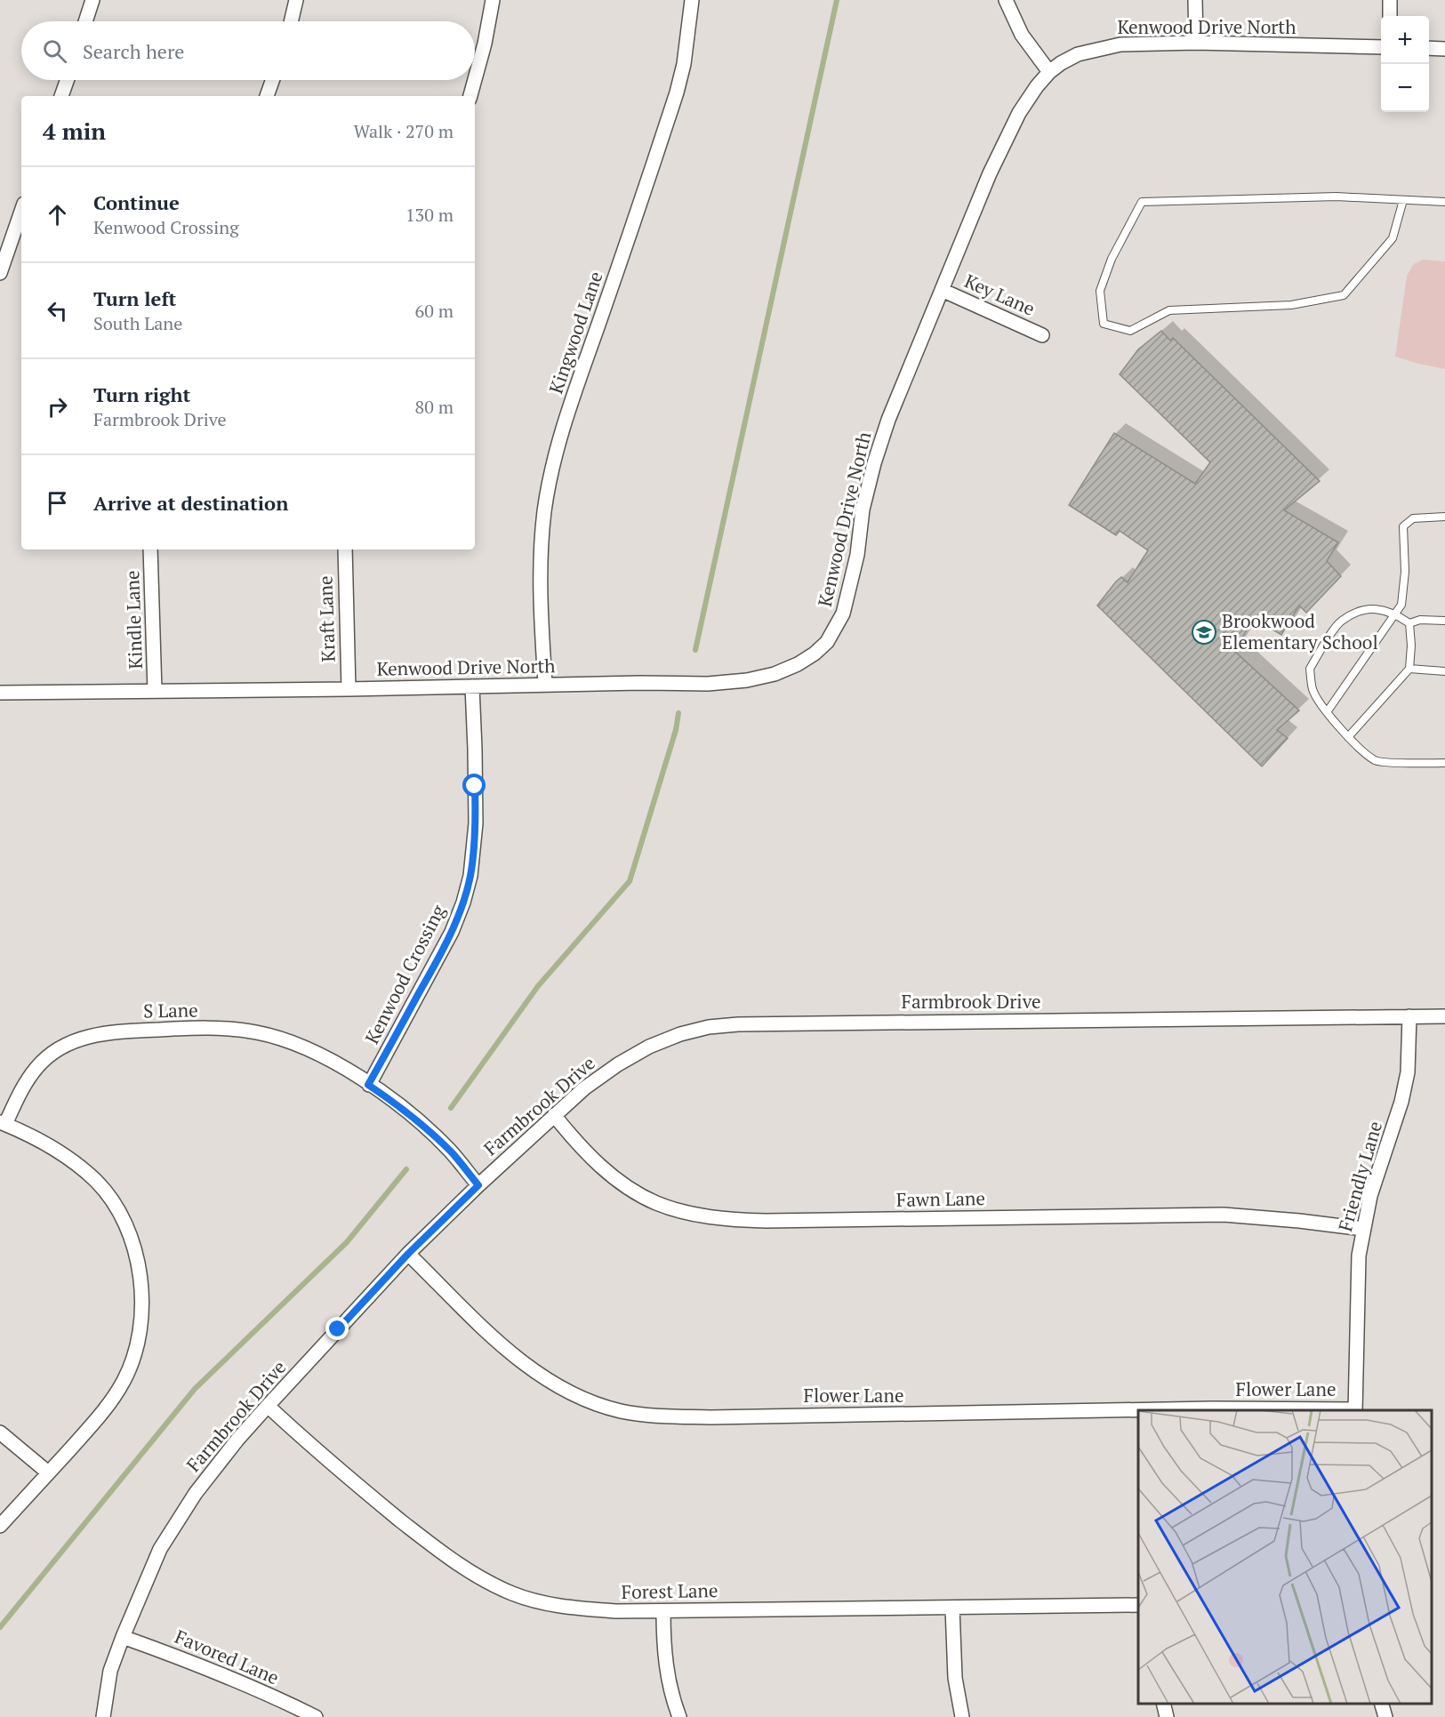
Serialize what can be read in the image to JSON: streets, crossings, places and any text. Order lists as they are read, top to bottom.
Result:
{
  "streets": {
    "street": [
      "Kenwood Drive North",
      "Key Lane",
      "Kingwood Lane",
      "Kraft Lane",
      "Kindle Lane",
      "Kenwood Crossing",
      "Farmbrook Drive",
      "S Lane",
      "Friendly Lane",
      "Fawn Lane",
      "Flower Lane",
      "Forest Lane",
      "Favored Lane"
    ]
  },
  "crossings": [
    ["Kenwood Drive North", "Key Lane"],
    ["Kenwood Drive North", "Kingwood Lane"],
    ["Kenwood Drive North", "Kraft Lane"],
    ["Kenwood Drive North", "Kindle Lane"],
    ["Kenwood Drive North", "Kenwood Crossing"],
    ["Kenwood Crossing", "S Lane"],
    ["Farmbrook Drive", "S Lane"],
    ["Farmbrook Drive", "Friendly Lane"],
    ["Farmbrook Drive", "Fawn Lane"],
    ["Farmbrook Drive", "Flower Lane"],
    ["Farmbrook Drive", "Forest Lane"],
    ["Farmbrook Drive", "Favored Lane"],
    ["Friendly Lane", "Fawn Lane"],
    ["Friendly Lane", "Flower Lane"]
  ],
  "places": {
    "school or university": ["Brookwood Elementary School"]
  },
  "page": {
    "map_buttons": ["+", "−"],
    "search": "Search here",
    "heading": ["4 min", "Walk · 270 m"],
    "list": [
      ["Continue", "Kenwood Crossing", "130 m"],
      ["Turn left", "South Lane", "60 m"],
      ["Turn right", "Farmbrook Drive", "80 m"],
      "Arrive at destination"
    ]
  }
}
